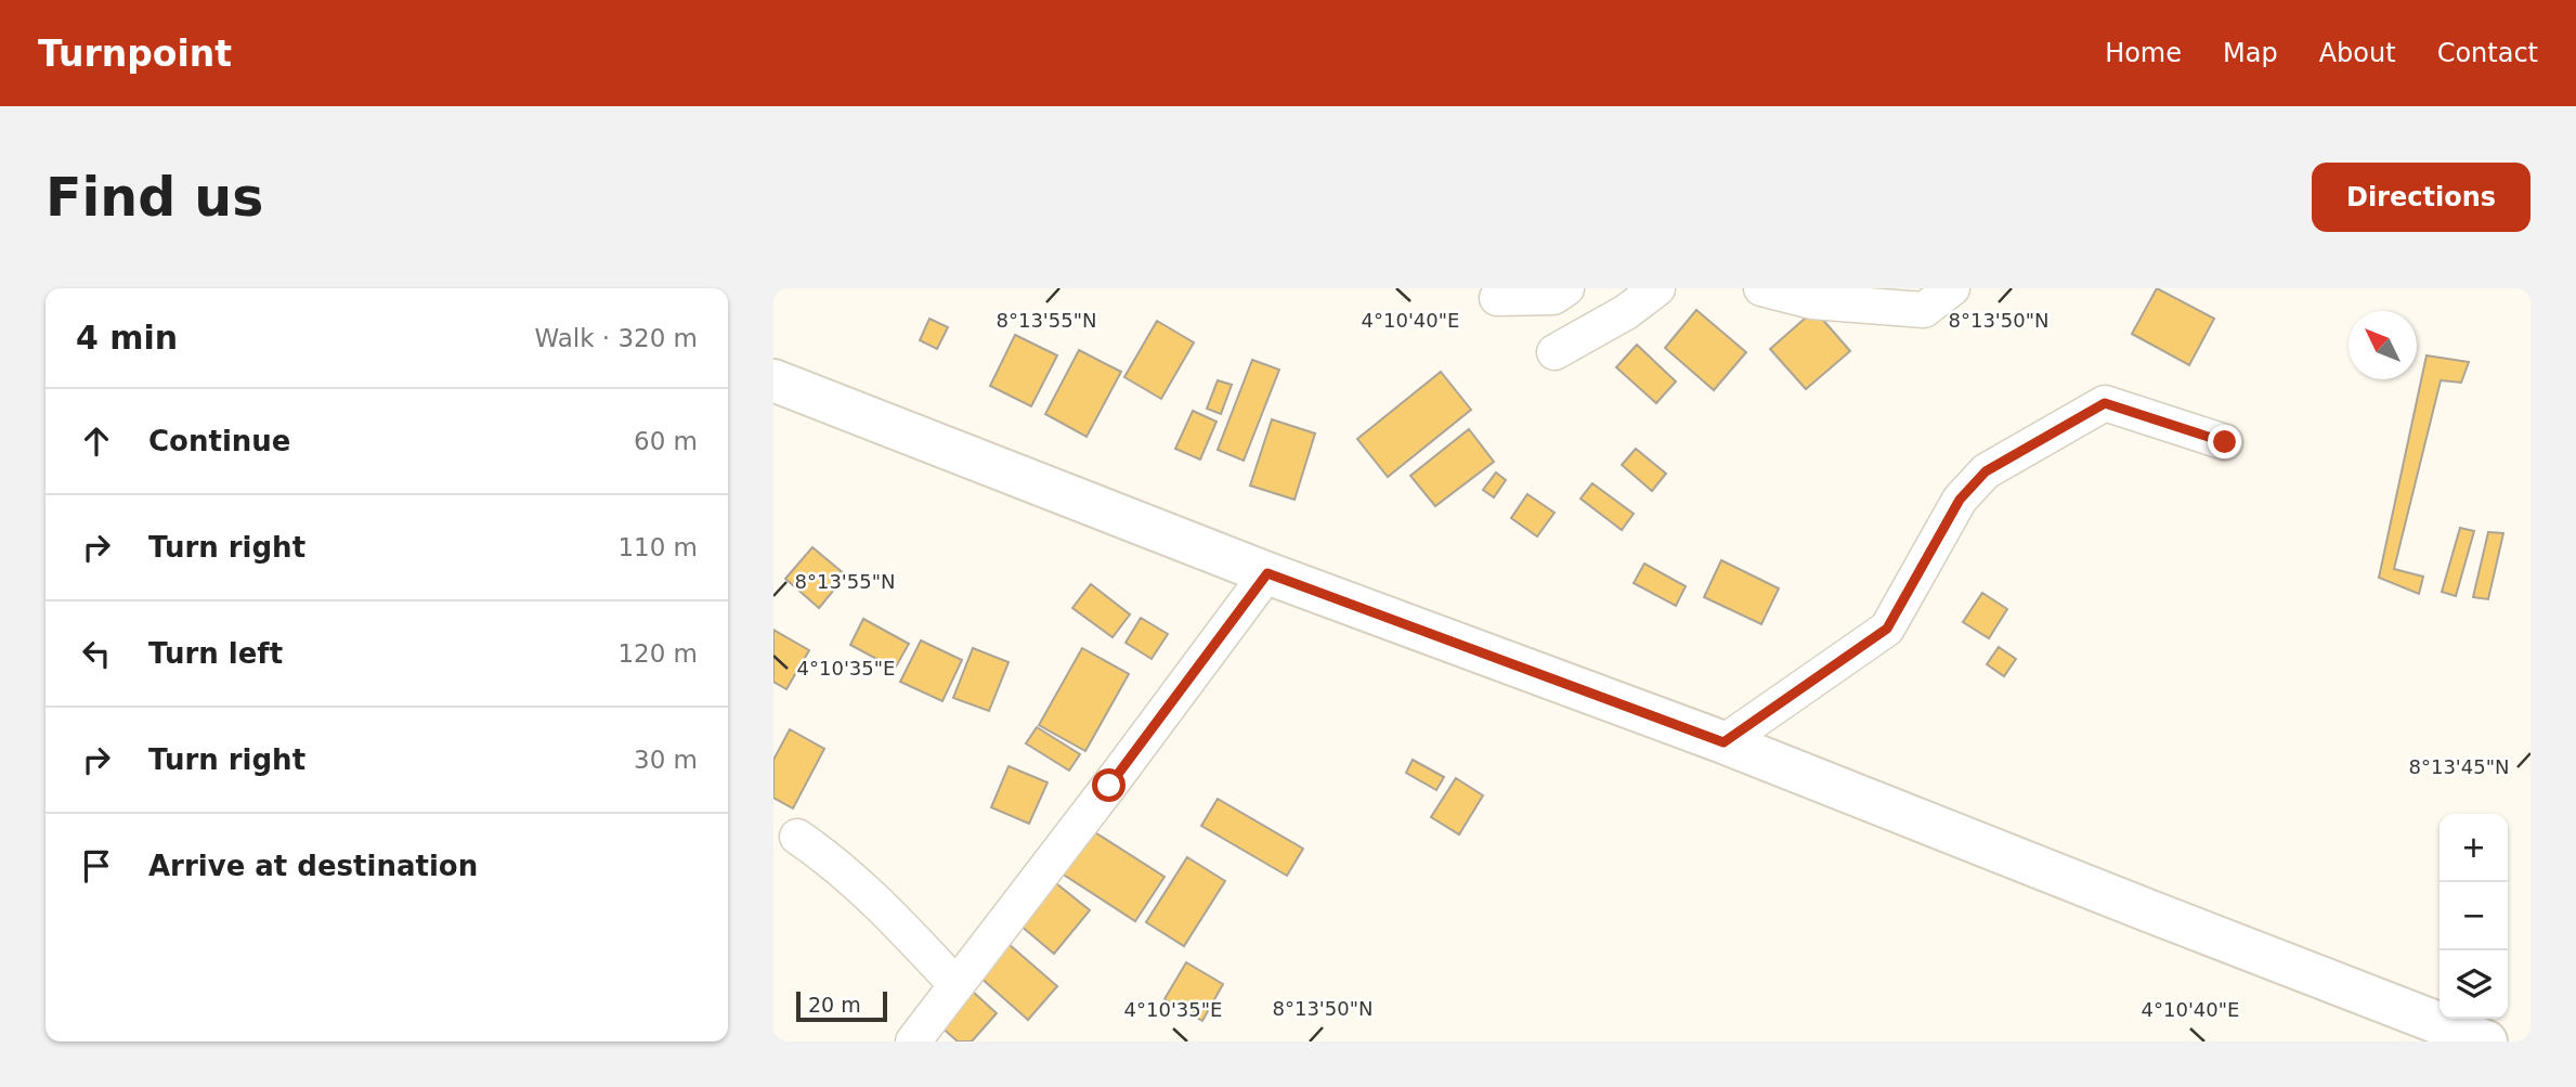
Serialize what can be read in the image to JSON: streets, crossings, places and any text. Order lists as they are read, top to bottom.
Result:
{
  "scale_bar": "20 m",
  "north": "top left",
  "page": {
    "header": "Turnpoint",
    "nav": [
      "Home",
      "Map",
      "About",
      "Contact"
    ],
    "buttons": "Directions",
    "title": "Find us",
    "heading": ["4 min", "Walk · 320 m"],
    "list": [
      ["Continue", "60 m"],
      ["Turn right", "110 m"],
      ["Turn left", "120 m"],
      ["Turn right", "30 m"],
      "Arrive at destination"
    ],
    "map_buttons": ["+", "−"],
    "scale": "20 m"
  },
  "coordinates": [
    "4°10'40\"E",
    "8°13'55\"N",
    "8°13'50\"N",
    "4°10'35\"E",
    "8°13'45\"N"
  ]
}
